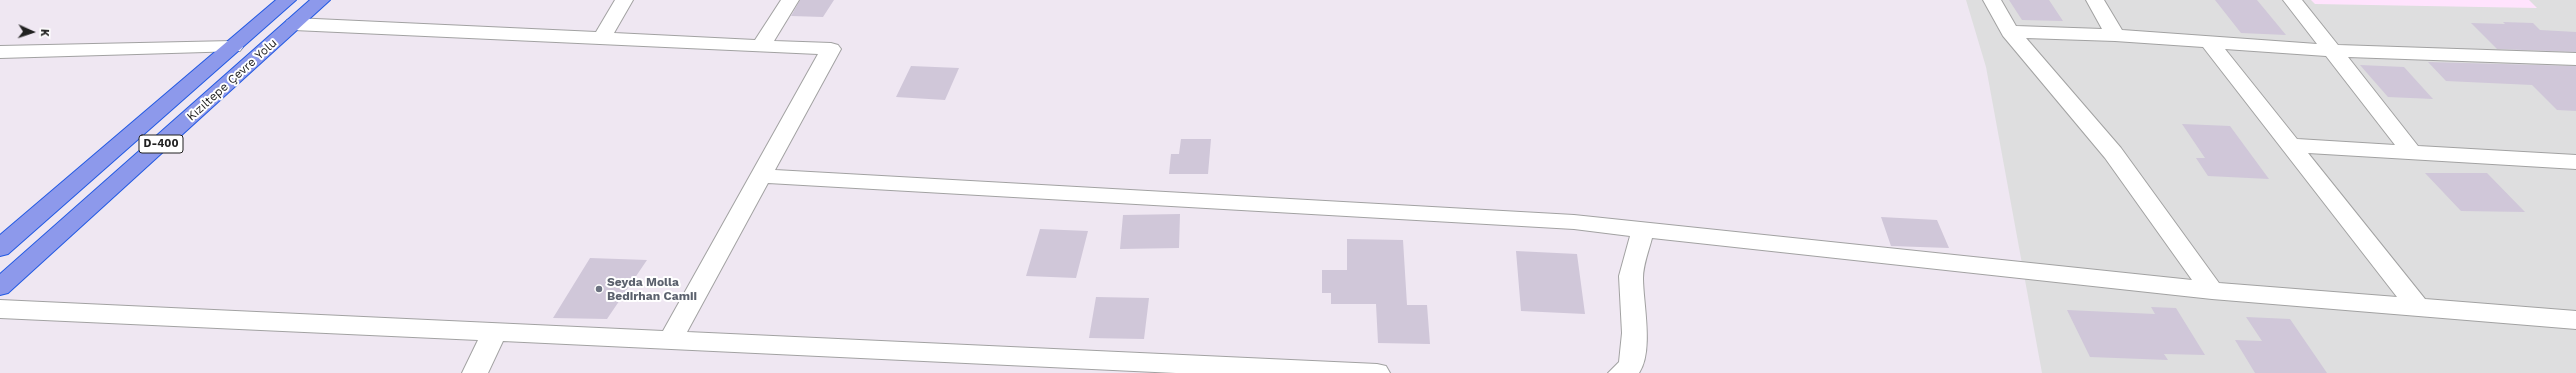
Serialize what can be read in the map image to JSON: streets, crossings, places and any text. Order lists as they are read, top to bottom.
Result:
{
  "streets": {
    "highway": ["Kızıltepe Çevre Yolu", "D-400"]
  },
  "places": ["Seyda Molla Bedirhan Camii"],
  "north": "right"
}
